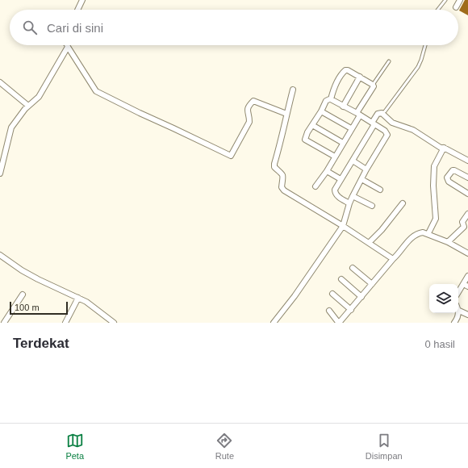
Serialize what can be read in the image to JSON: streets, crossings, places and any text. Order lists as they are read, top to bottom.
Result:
{
  "scale_bar": "100 m",
  "page": {
    "search": "Cari di sini",
    "scale": "100 m",
    "heading": ["Terdekat", "0 hasil"],
    "nav": ["Peta", "Rute", "Disimpan"]
  }
}
